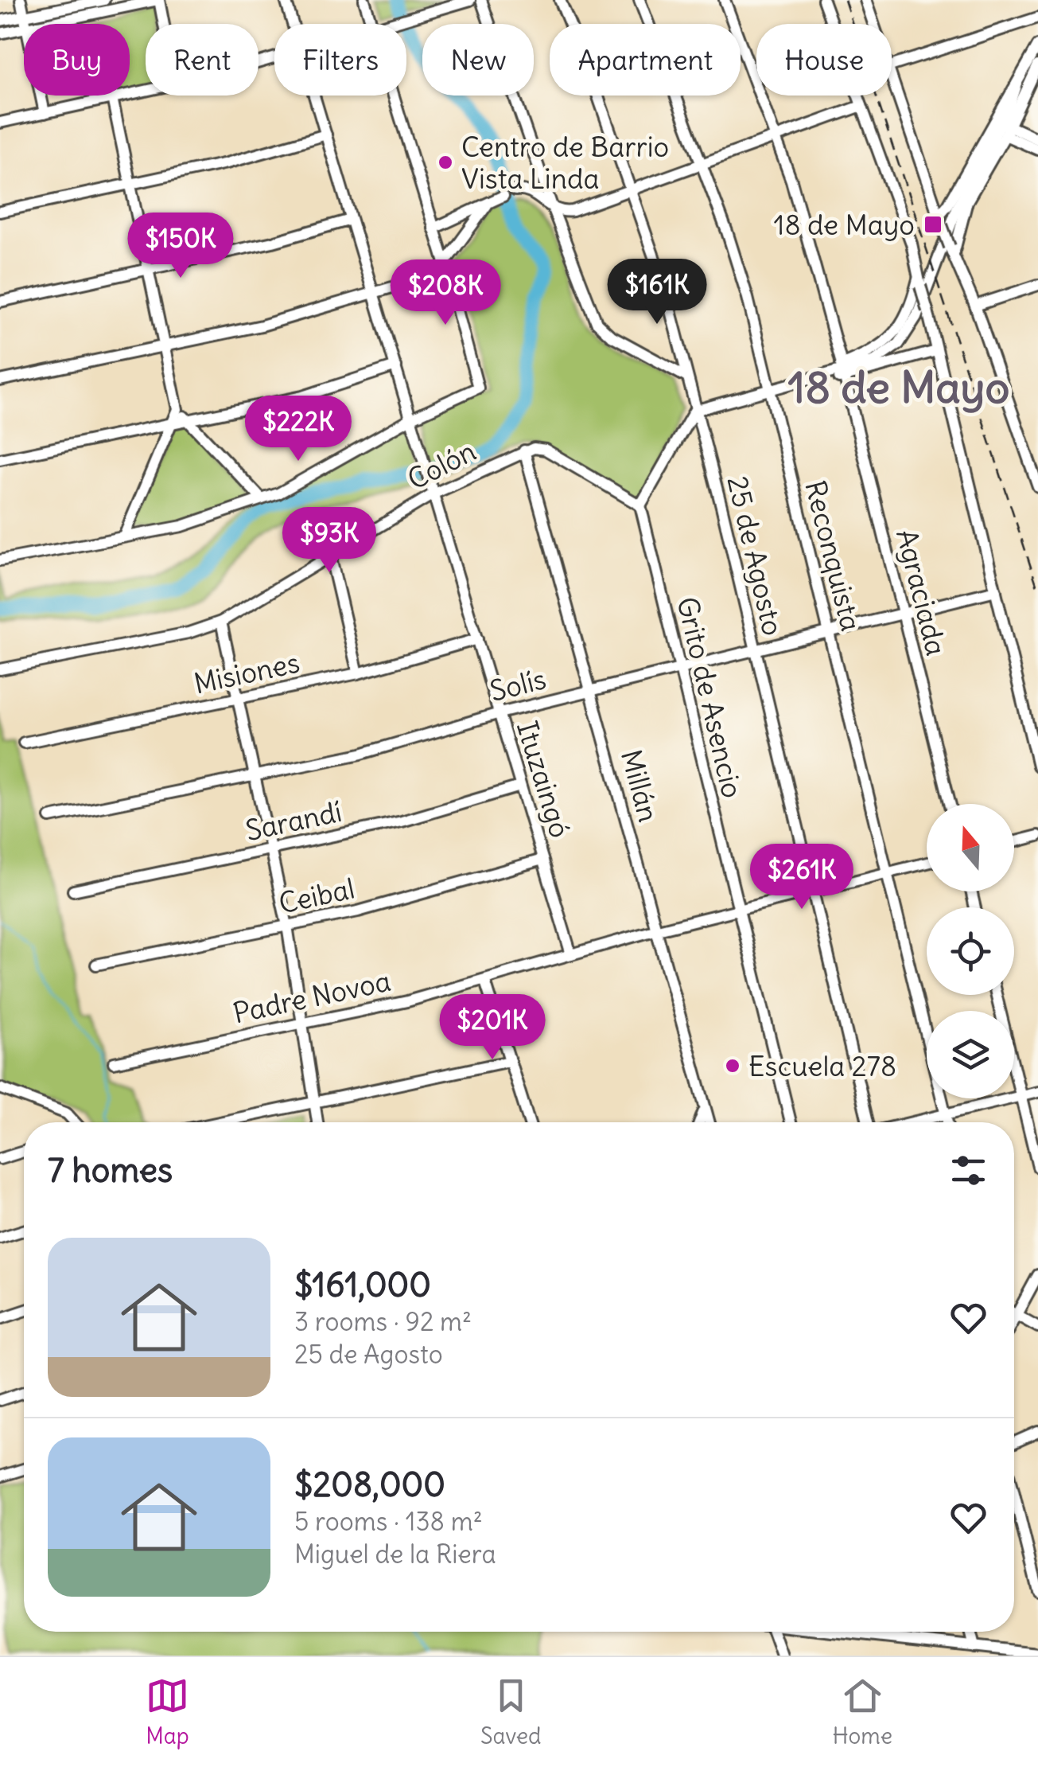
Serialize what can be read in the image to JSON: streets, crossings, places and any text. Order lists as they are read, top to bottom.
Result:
{
  "streets": {
    "street": [
      "Colón",
      "25 de Agosto",
      "Reconquista",
      "Agraciada",
      "Misiones",
      "Solís",
      "Grito de Asencio",
      "Ituzaingó",
      "Millán",
      "Sarandí",
      "Ceibal",
      "Padre Novoa"
    ]
  },
  "crossings": [
    ["Colón", "Ituzaingó"],
    ["Colón", "Millán"],
    ["25 de Agosto", "Solís"],
    ["25 de Agosto", "Padre Novoa"],
    ["Reconquista", "Solís"],
    ["Reconquista", "Padre Novoa"],
    ["Agraciada", "Solís"],
    ["Misiones", "Ituzaingó"],
    ["Solís", "Grito de Asencio"],
    ["Solís", "Ituzaingó"],
    ["Solís", "Millán"],
    ["Grito de Asencio", "Padre Novoa"],
    ["Ituzaingó", "Sarandí"],
    ["Ituzaingó", "Ceibal"],
    ["Ituzaingó", "Padre Novoa"],
    ["Millán", "Padre Novoa"]
  ],
  "districts": ["18 de Mayo"],
  "places": {
    "other": ["Centro de Barrio Vista Linda", "Escuela 278"],
    "transit": ["18 de Mayo"]
  },
  "north": "top",
  "page": {
    "chip": [
      "Buy",
      "Rent",
      "Filters",
      "New",
      "Apartment",
      "House"
    ],
    "price": [
      "$150K",
      "$161K",
      "$208K",
      "$222K",
      "$93K",
      "$261K",
      "$201K"
    ],
    "heading": "7 homes",
    "list": [
      {
        "name": "$161,000",
        "note": "3 rooms · 92 m² · 25 de Agosto"
      },
      {
        "name": "$208,000",
        "note": "5 rooms · 138 m² · Miguel de la Riera"
      }
    ],
    "tabs": ["Map", "Saved", "Home"]
  }
}
